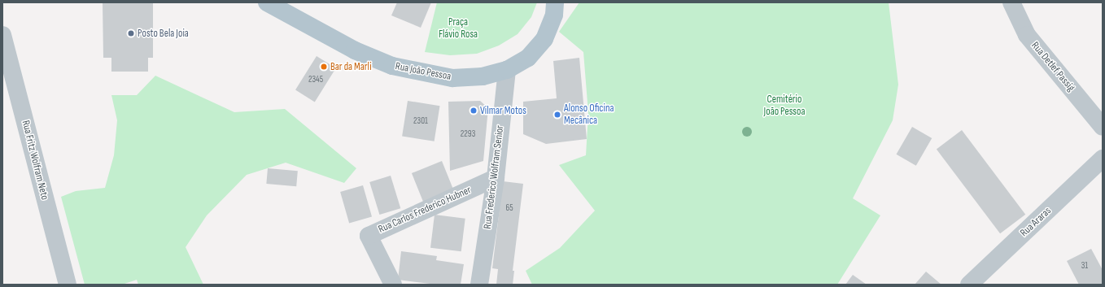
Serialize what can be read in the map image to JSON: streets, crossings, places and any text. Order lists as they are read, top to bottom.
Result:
{
  "streets": {
    "main road": ["Rua João Pessoa"],
    "street": [
      "Rua Detlef Passig",
      "Rua Fritz Wolfram Neto",
      "Rua Frederico Wolfram Senior",
      "Rua Carlos Frederico Hubner",
      "Rua Araras"
    ]
  },
  "crossings": [
    ["Rua João Pessoa", "Rua Frederico Wolfram Senior"],
    ["Rua Frederico Wolfram Senior", "Rua Carlos Frederico Hubner"]
  ],
  "parks": ["Praça Flávio Rosa", "Cemitério João Pessoa"],
  "places": [
    "Posto Bela Joia",
    "Bar da Marli",
    "Vilmar Motos",
    "Alonso Oficina Mecânica"
  ],
  "house_numbers": [
    "2345",
    "2301",
    "2293",
    "65",
    "31"
  ]
}
